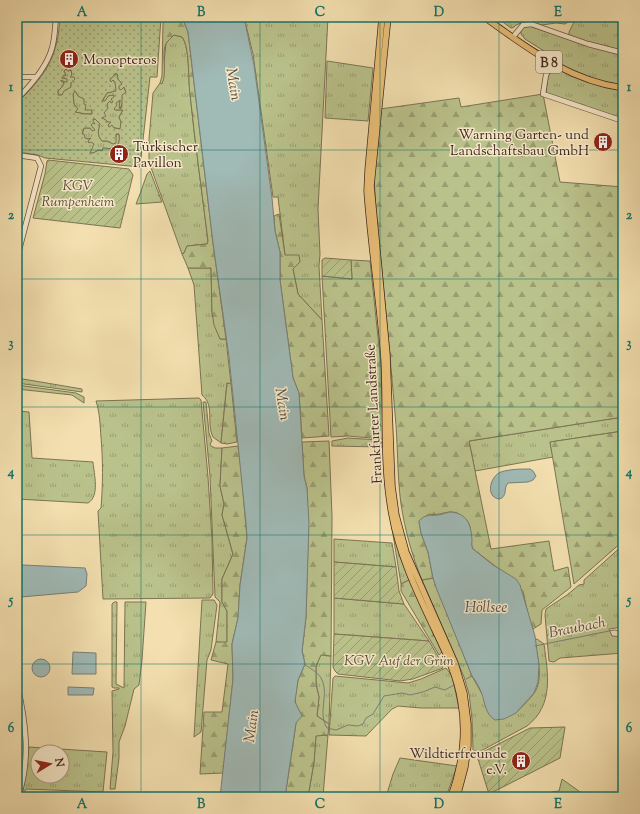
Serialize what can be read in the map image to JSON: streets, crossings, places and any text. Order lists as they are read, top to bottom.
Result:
{
  "streets": {
    "main road": ["B 8", "Frankfurter Landstraße"]
  },
  "water": ["Main", "Höllsee", "Braubach"],
  "parks": ["KGV Rumpenheim", "KGV Auf der Grün"],
  "places": {
    "building": [
      "Monopteros",
      "Warning Garten- und Landschaftsbau GmbH",
      "Türkischer Pavillon",
      "Wildtierfreunde e.V."
    ]
  },
  "north": "right",
  "grid": {
    "columns": [
      "A",
      "B",
      "C",
      "D",
      "E"
    ],
    "rows": [
      "1",
      "2",
      "3",
      "4",
      "5",
      "6"
    ]
  }
}
